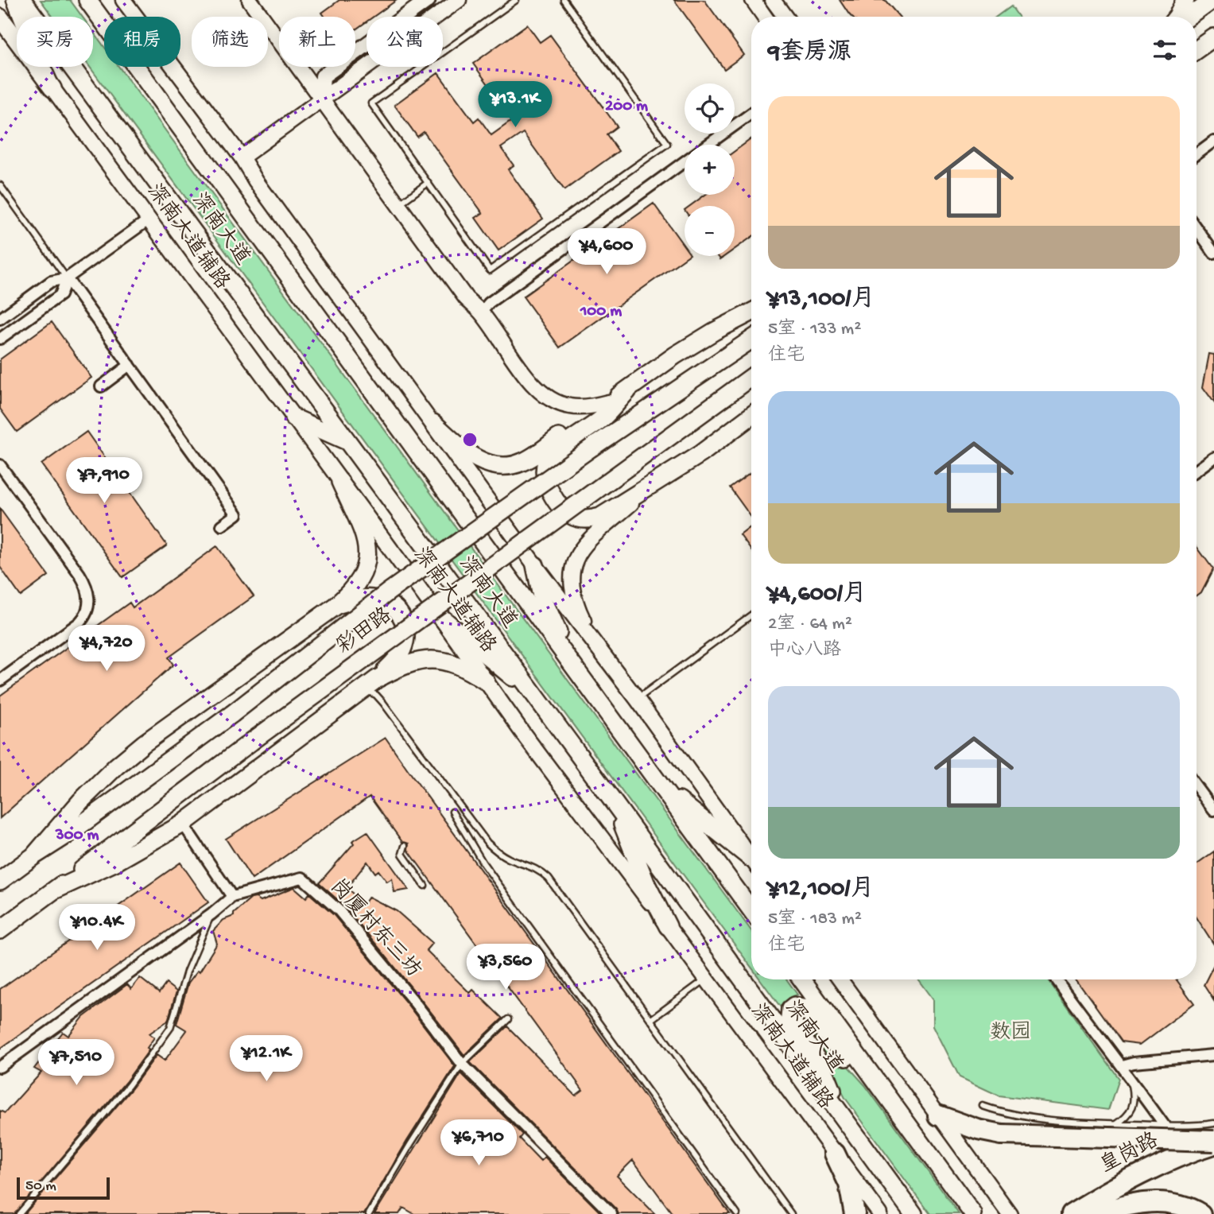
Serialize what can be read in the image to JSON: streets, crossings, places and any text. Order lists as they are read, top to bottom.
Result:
{
  "streets": {
    "highway": ["皇岗路"],
    "main road": ["深南大道", "深南大道辅路", "彩田路"],
    "street": ["岗厦村东三坊"]
  },
  "parks": ["数园"],
  "scale_bar": "50 m",
  "page": {
    "chip": [
      "买房",
      "租房",
      "筛选",
      "新上",
      "公寓"
    ],
    "heading": "9套房源",
    "price": [
      "¥13.1K",
      "¥4,600",
      "¥7,910",
      "¥4,720",
      "¥10.4K",
      "¥3,560",
      "¥12.1K",
      "¥7,510",
      "¥6,710"
    ],
    "map_buttons": ["+", "−"],
    "list": [
      {
        "name": "¥13,100/月",
        "note": "5室 · 133 m² · 住宅"
      },
      {
        "name": "¥4,600/月",
        "note": "2室 · 64 m² · 中心八路"
      },
      {
        "name": "¥12,100/月",
        "note": "5室 · 183 m² · 住宅"
      }
    ],
    "scale": "50 m"
  },
  "rings": ["200 m", "100 m", "300 m"]
}
